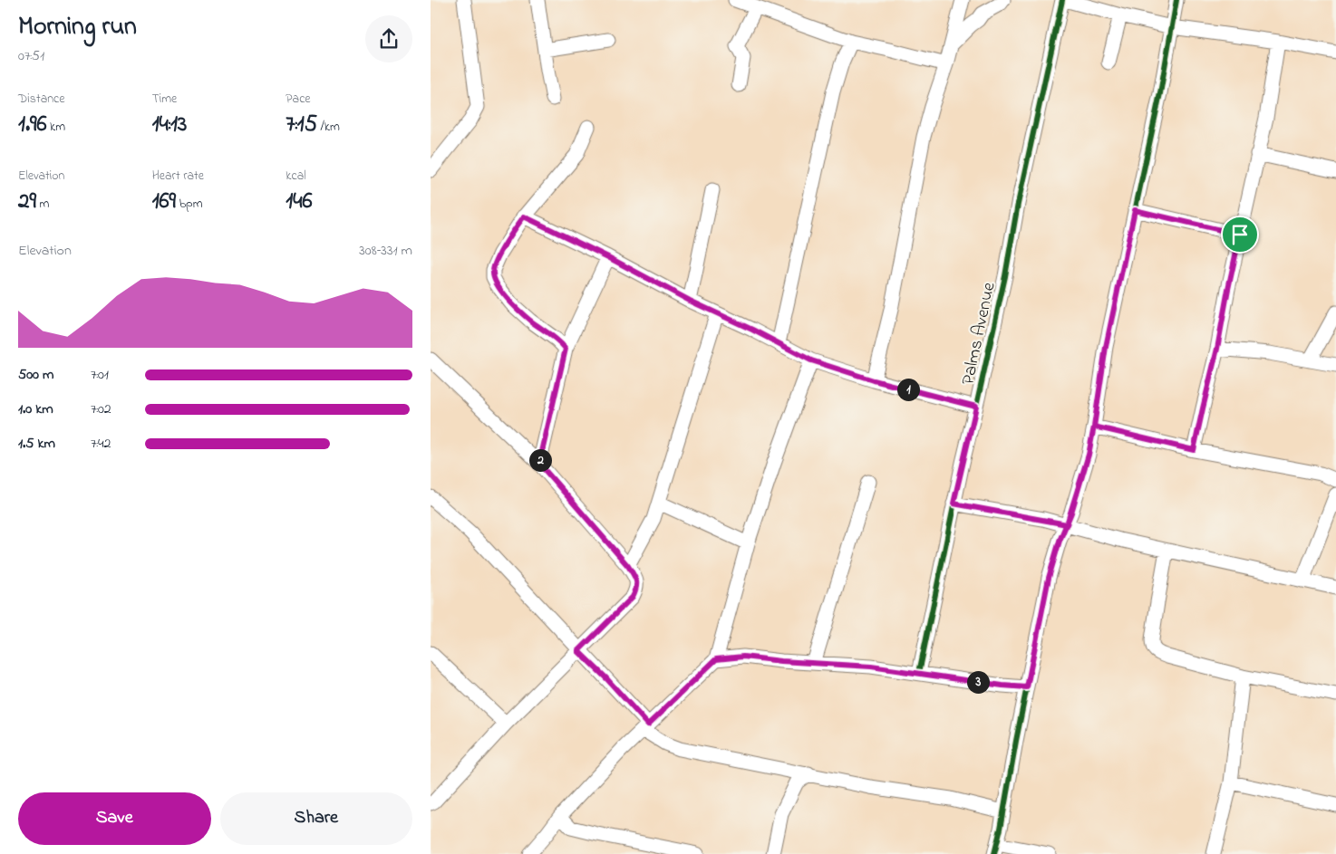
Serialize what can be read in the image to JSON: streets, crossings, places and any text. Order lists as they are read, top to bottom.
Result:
{
  "streets": {
    "street": ["Palms Avenue"]
  },
  "page": {
    "heading": ["Morning run", "07:51"],
    "stats": [
      ["Distance", "1.96 km"],
      ["Time", "14:13"],
      ["Pace", "7:15 /km"],
      ["Elevation", "29 m"],
      ["Heart rate", "169 bpm"],
      ["kcal", "146"]
    ],
    "chart": ["Elevation", "308–331 m"],
    "list": [
      {
        "name": "500 m",
        "note": "7:01"
      },
      {
        "name": "1.0 km",
        "note": "7:02"
      },
      {
        "name": "1.5 km",
        "note": "7:42"
      }
    ],
    "pins": ["1", "2", "3"],
    "buttons": ["Save", "Share"]
  }
}
